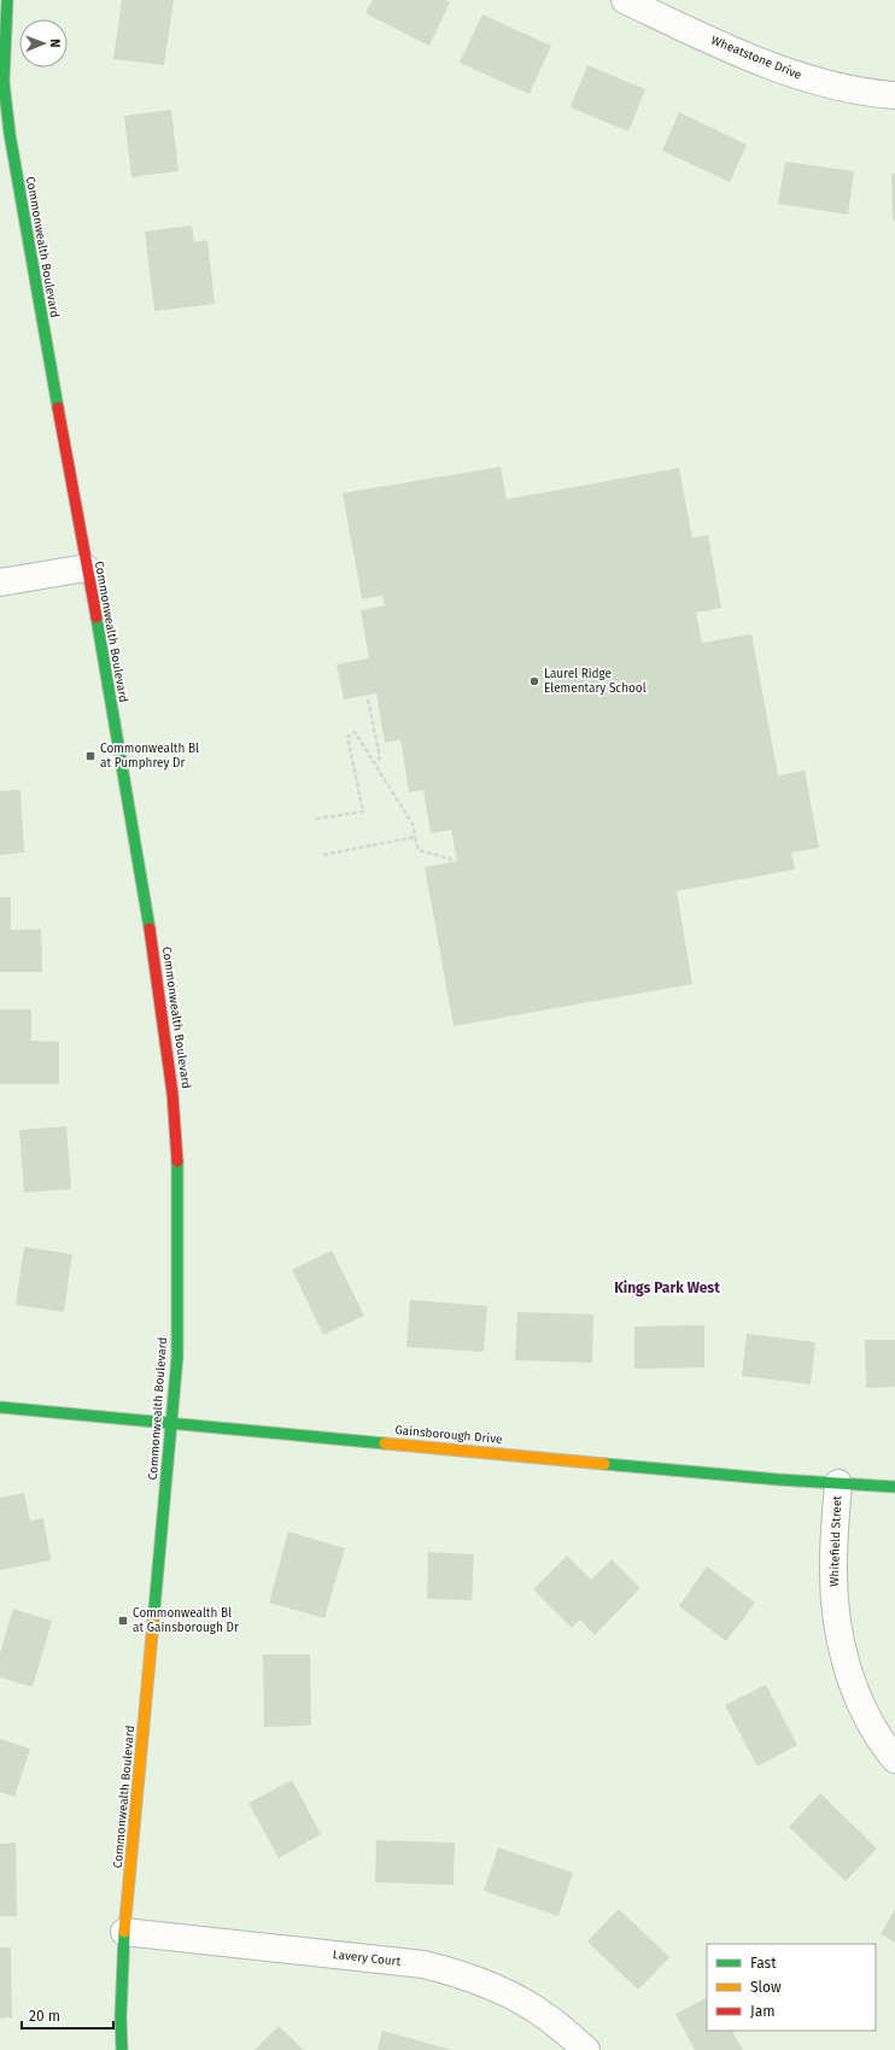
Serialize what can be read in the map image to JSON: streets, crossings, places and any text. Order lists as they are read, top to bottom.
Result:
{
  "streets": {
    "street": [
      "Wheatstone Drive",
      "Commonwealth Boulevard",
      "Gainsborough Drive",
      "Whitefield Street",
      "Lavery Court"
    ]
  },
  "crossings": [
    ["Commonwealth Boulevard", "Gainsborough Drive"],
    ["Commonwealth Boulevard", "Lavery Court"],
    ["Gainsborough Drive", "Whitefield Street"]
  ],
  "districts": ["Kings Park West"],
  "places": {
    "other": ["Laurel Ridge Elementary School"],
    "transit": ["Commonwealth Bl at Pumphrey Dr", "Commonwealth Bl at Gainsborough Dr"]
  },
  "legend": ["Fast", "Slow", "Jam"],
  "scale_bar": "20 m",
  "north": "right"
}
